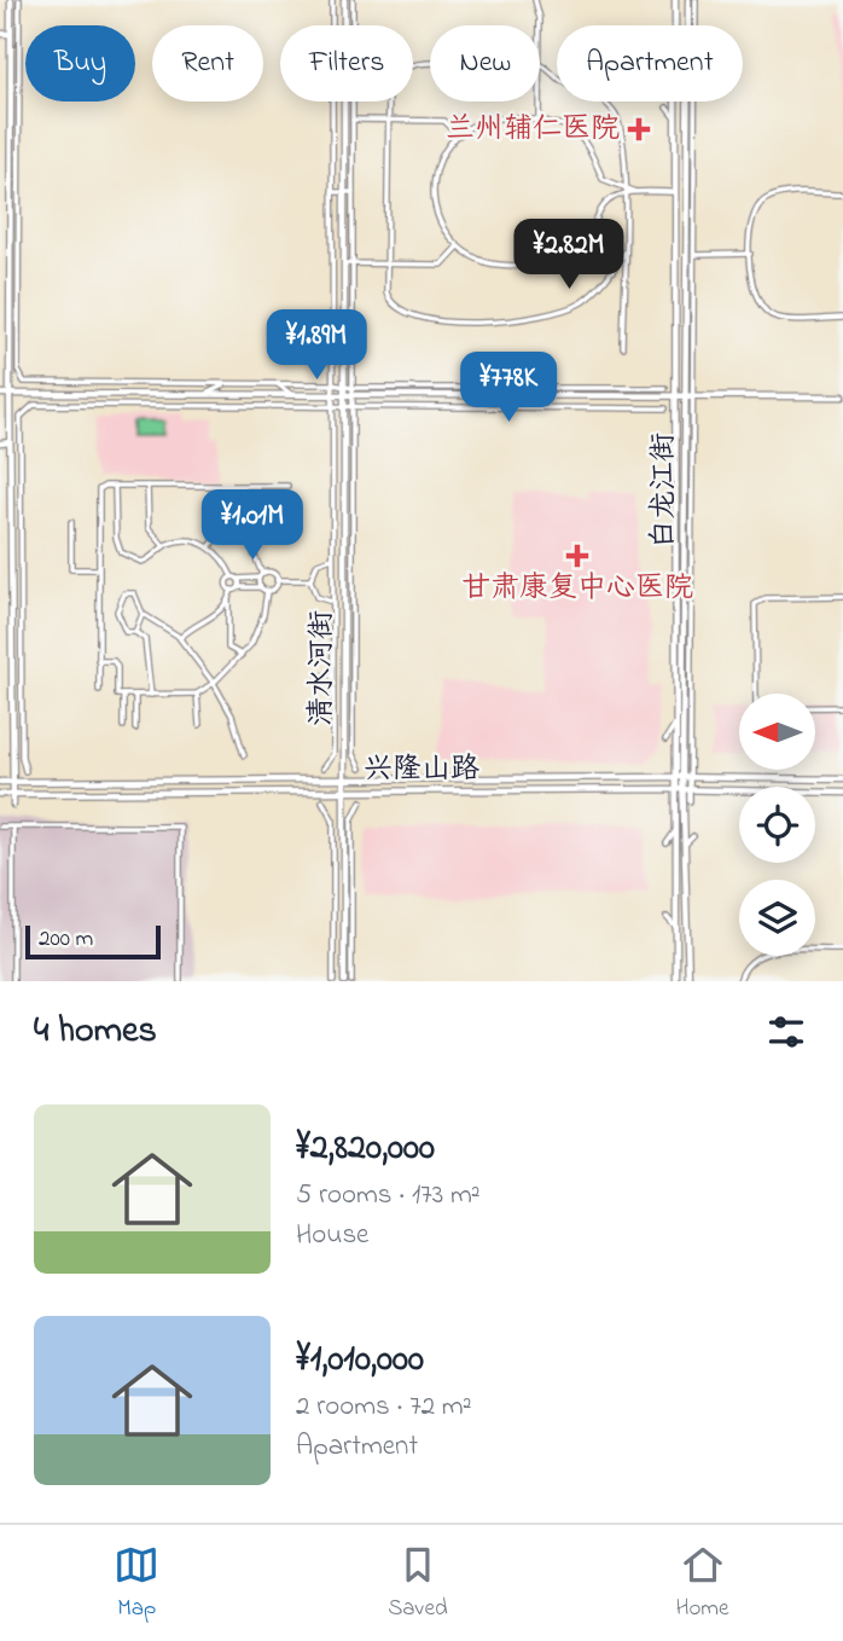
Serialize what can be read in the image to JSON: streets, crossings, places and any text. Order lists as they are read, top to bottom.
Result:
{
  "streets": {
    "street": ["白龙江街", "清水河街", "兴隆山路"]
  },
  "crossings": [
    ["白龙江街", "兴隆山路"],
    ["清水河街", "兴隆山路"]
  ],
  "places": {
    "health": ["兰州辅仁医院", "甘肃康复中心医院"]
  },
  "scale_bar": "200 m",
  "north": "left",
  "page": {
    "chip": [
      "Buy",
      "Rent",
      "Filters",
      "New",
      "Apartment"
    ],
    "price": [
      "¥2.82M",
      "¥1.89M",
      "¥778K",
      "¥1.01M"
    ],
    "scale": "200 m",
    "heading": "4 homes",
    "list": [
      {
        "name": "¥2,820,000",
        "note": "5 rooms · 173 m² · House"
      },
      {
        "name": "¥1,010,000",
        "note": "2 rooms · 72 m² · Apartment"
      }
    ],
    "tabs": ["Map", "Saved", "Home"]
  }
}
